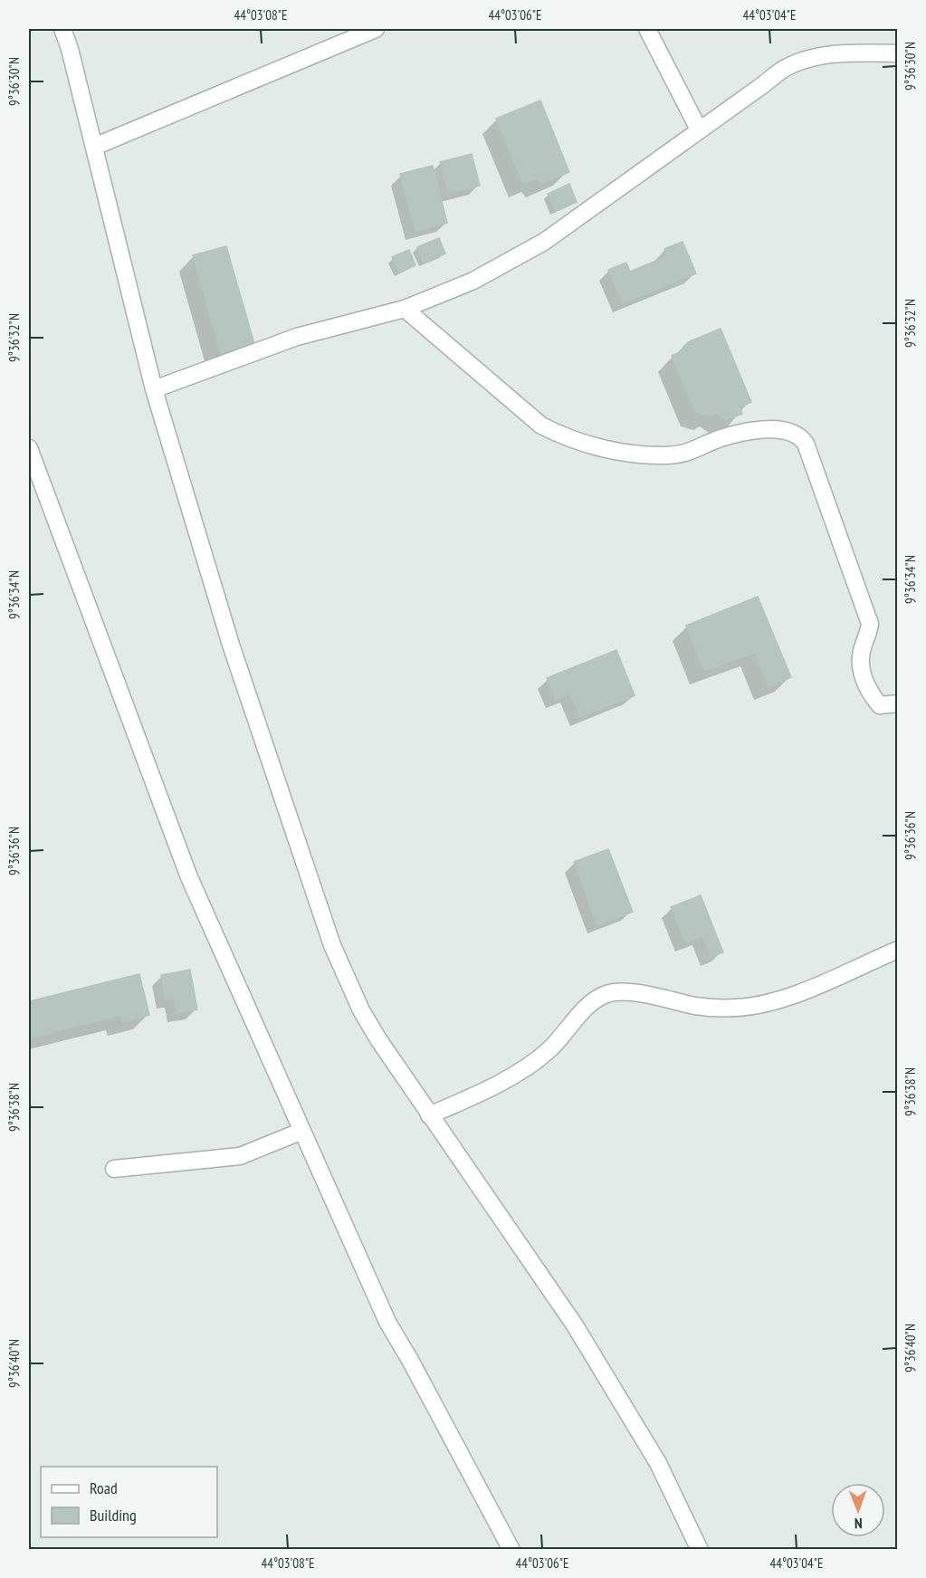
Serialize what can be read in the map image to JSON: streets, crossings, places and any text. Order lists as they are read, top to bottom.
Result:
{
  "legend": ["Road", "Building"],
  "north": "bottom",
  "coordinates": [
    "44°03'08\"E",
    "44°03'06\"E",
    "44°03'04\"E",
    "9°36'30\"N",
    "9°36'32\"N",
    "9°36'34\"N",
    "9°36'36\"N",
    "9°36'38\"N",
    "9°36'40\"N"
  ]
}
